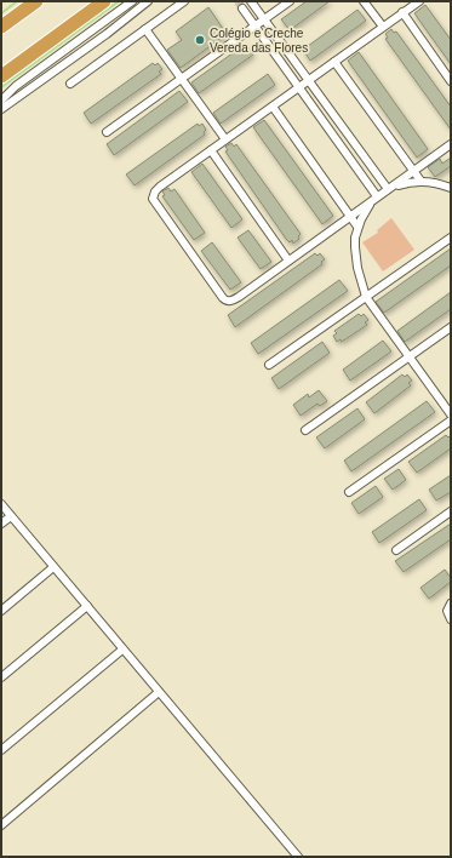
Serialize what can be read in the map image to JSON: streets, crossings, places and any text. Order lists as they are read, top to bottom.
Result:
{
  "places": ["Colégio e Creche Vereda das Flores"]
}
